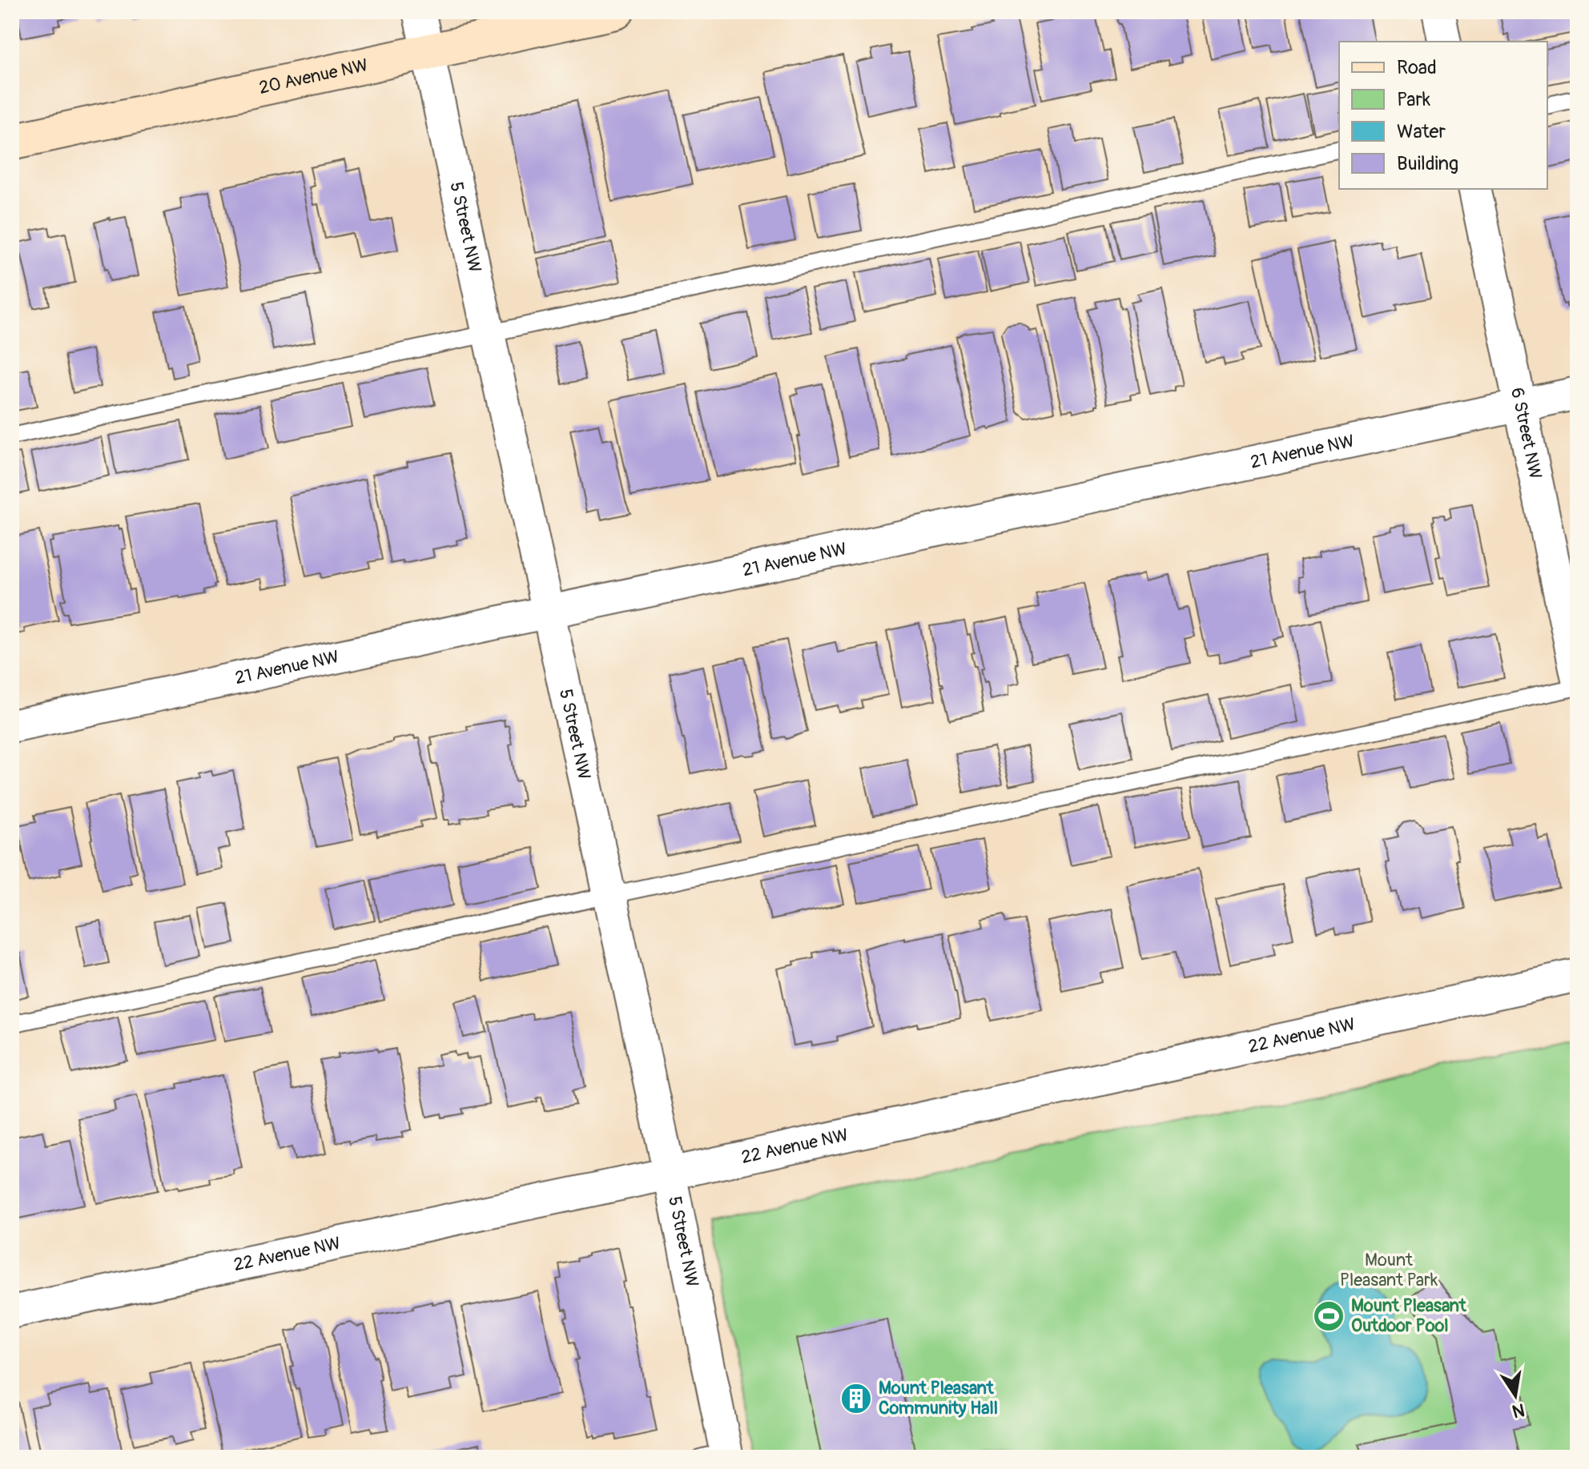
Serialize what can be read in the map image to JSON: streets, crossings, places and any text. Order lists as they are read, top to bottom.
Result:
{
  "streets": {
    "street": [
      "20 Avenue NW",
      "5 Street NW",
      "6 Street NW",
      "21 Avenue NW",
      "22 Avenue NW"
    ]
  },
  "crossings": [
    ["20 Avenue NW", "5 Street NW"],
    ["5 Street NW", "21 Avenue NW"],
    ["5 Street NW", "22 Avenue NW"],
    ["6 Street NW", "21 Avenue NW"]
  ],
  "parks": ["Mount Pleasant Park"],
  "places": {
    "sports": ["Mount Pleasant Outdoor Pool"],
    "building": ["Mount Pleasant Community Hall"]
  },
  "legend": [
    "Road",
    "Park",
    "Water",
    "Building"
  ],
  "north": "bottom"
}
